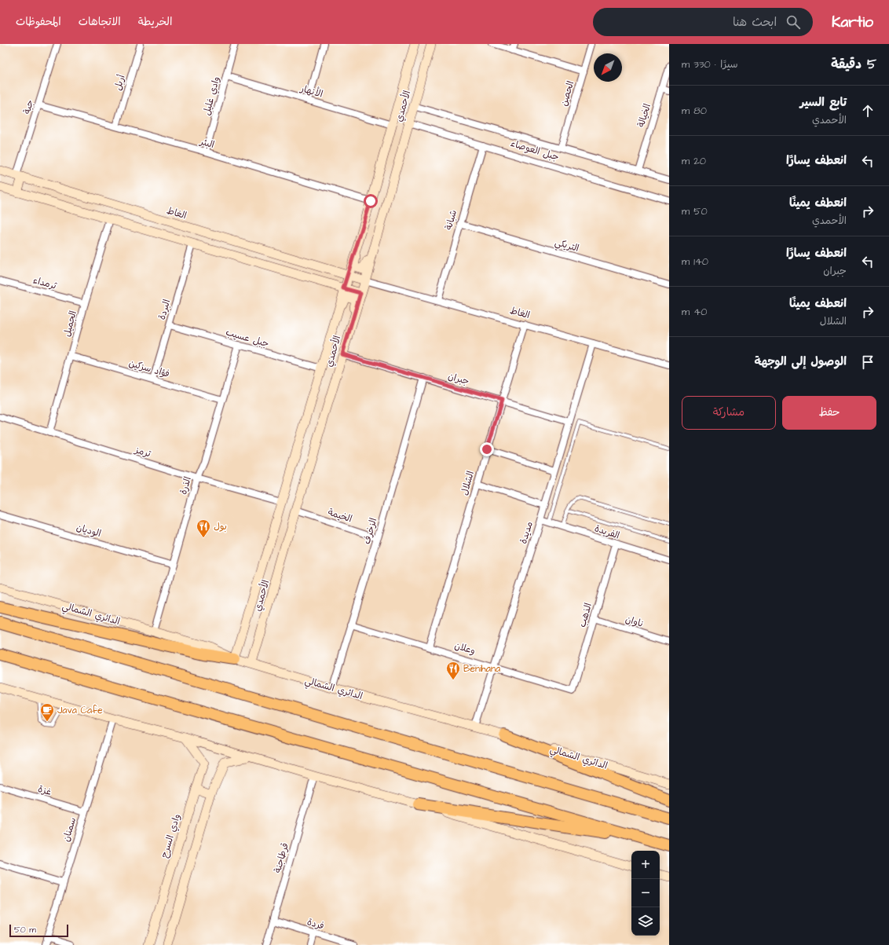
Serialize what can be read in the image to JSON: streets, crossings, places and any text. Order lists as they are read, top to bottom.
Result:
{
  "streets": {
    "street": [
      "أربل",
      "الأنهار",
      "الحصن",
      "وادي غليل",
      "الأحمدي",
      "جبة",
      "الخيالة",
      "البئر",
      "جبل العوصاء",
      "الغاط",
      "شبانة",
      "التريكي",
      "ثرمداء",
      "البردة",
      "الجميل",
      "جبل عسيب",
      "فؤاد سزكين",
      "جبران",
      "ترمز",
      "الشلال",
      "الذرة",
      "الخيمة",
      "الوديان",
      "الزخرف",
      "الفريدة",
      "مديدة",
      "الدائري الشمالي",
      "الذهب",
      "ناوان",
      "وعلان",
      "غزة",
      "سمنان",
      "وادي السرح",
      "قرطاجنة",
      "فردة"
    ]
  },
  "crossings": [
    ["أربل", "البئر"],
    ["الأنهار", "وادي غليل"],
    ["الأنهار", "الأحمدي"],
    ["الأنهار", "جبل العوصاء"],
    ["الحصن", "جبل العوصاء"],
    ["وادي غليل", "البئر"],
    ["الأحمدي", "البئر"],
    ["الأحمدي", "جبل العوصاء"],
    ["الأحمدي", "الغاط"],
    ["الأحمدي", "جبل عسيب"],
    ["الأحمدي", "جبران"],
    ["الأحمدي", "ترمز"],
    ["الأحمدي", "الخيمة"],
    ["الأحمدي", "الدائري الشمالي"],
    ["جبة", "البئر"],
    ["جبة", "الغاط"],
    ["الخيالة", "جبل العوصاء"],
    ["جبل العوصاء", "شبانة"],
    ["الغاط", "شبانة"],
    ["الغاط", "الشلال"],
    ["الغاط", "مديدة"],
    ["شبانة", "التريكي"],
    ["ثرمداء", "الجميل"],
    ["البردة", "جبل عسيب"],
    ["البردة", "فؤاد سزكين"],
    ["الجميل", "فؤاد سزكين"],
    ["الجميل", "ترمز"],
    ["جبل عسيب", "الذرة"],
    ["فؤاد سزكين", "الذرة"],
    ["جبران", "الشلال"],
    ["جبران", "الزخرف"],
    ["جبران", "مديدة"],
    ["ترمز", "الذرة"],
    ["الشلال", "وعلان"],
    ["الذرة", "الوديان"],
    ["الذرة", "الدائري الشمالي"],
    ["الخيمة", "الزخرف"],
    ["الزخرف", "الدائري الشمالي"],
    ["الزخرف", "وعلان"],
    ["الفريدة", "مديدة"],
    ["الفريدة", "الذهب"],
    ["مديدة", "الدائري الشمالي"],
    ["مديدة", "وعلان"],
    ["الذهب", "ناوان"],
    ["الذهب", "وعلان"],
    ["غزة", "سمنان"],
    ["قرطاجنة", "فردة"]
  ],
  "places": {
    "restaurant": ["بول", "Benihana"],
    "cafe": ["Java Cafe"]
  },
  "scale_bar": "50 m",
  "north": "bottom left",
  "page": {
    "header": "Kartio",
    "search": "ابحث هنا",
    "nav": ["الخريطة", "الاتجاهات", "المحفوظات"],
    "heading": ["5 دقيقة", "سيرًا · 330 m"],
    "list": [
      ["تابع السير", "الأحمدي", "80 m"],
      ["انعطف يسارًا", "20 m"],
      ["انعطف يمينًا", "الأحمدي", "50 m"],
      ["انعطف يسارًا", "جبران", "140 m"],
      ["انعطف يمينًا", "الشلال", "40 m"],
      "الوصول إلى الوجهة"
    ],
    "buttons": ["حفظ", "مشاركة"],
    "map_buttons": ["+", "−"],
    "scale": "50 m"
  }
}
